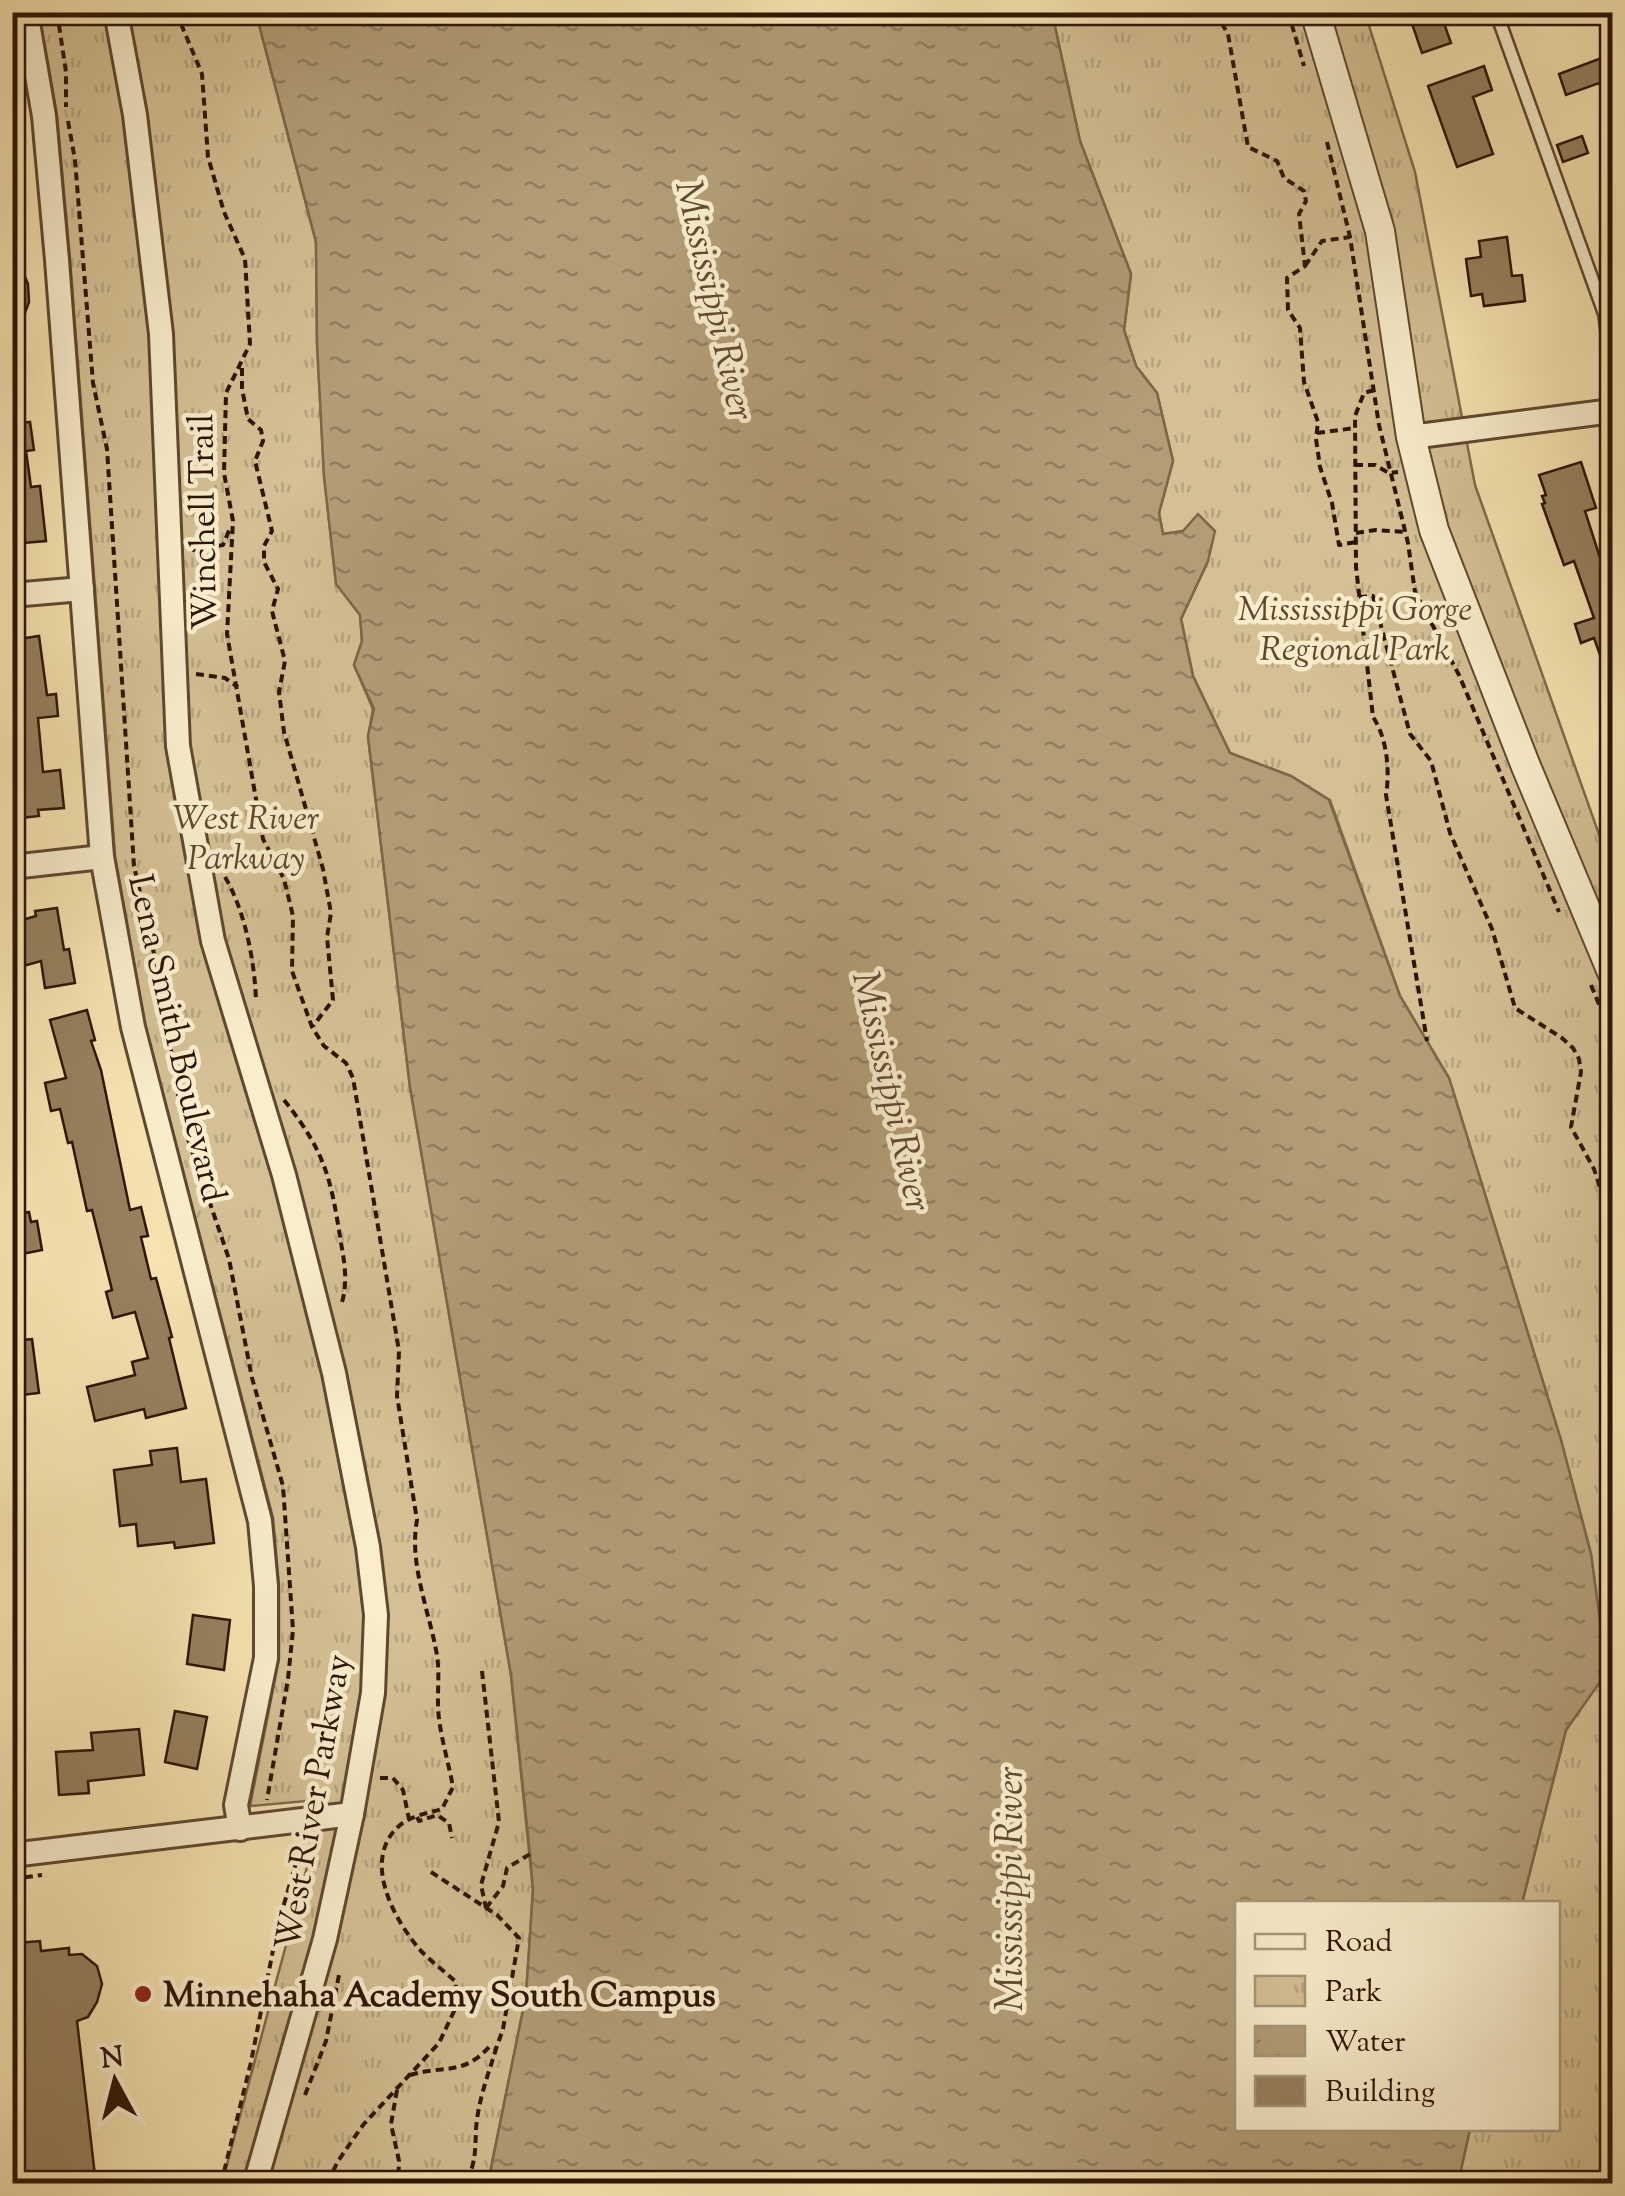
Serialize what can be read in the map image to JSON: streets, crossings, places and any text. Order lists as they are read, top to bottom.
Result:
{
  "streets": {
    "street": ["Lena Smith Boulevard", "West River Parkway"],
    "path": ["Winchell Trail"]
  },
  "water": ["Mississippi River"],
  "parks": ["Mississippi Gorge Regional Park", "West River Parkway"],
  "places": ["Minnehaha Academy South Campus"],
  "legend": [
    "Road",
    "Park",
    "Water",
    "Building"
  ],
  "north": "top"
}
